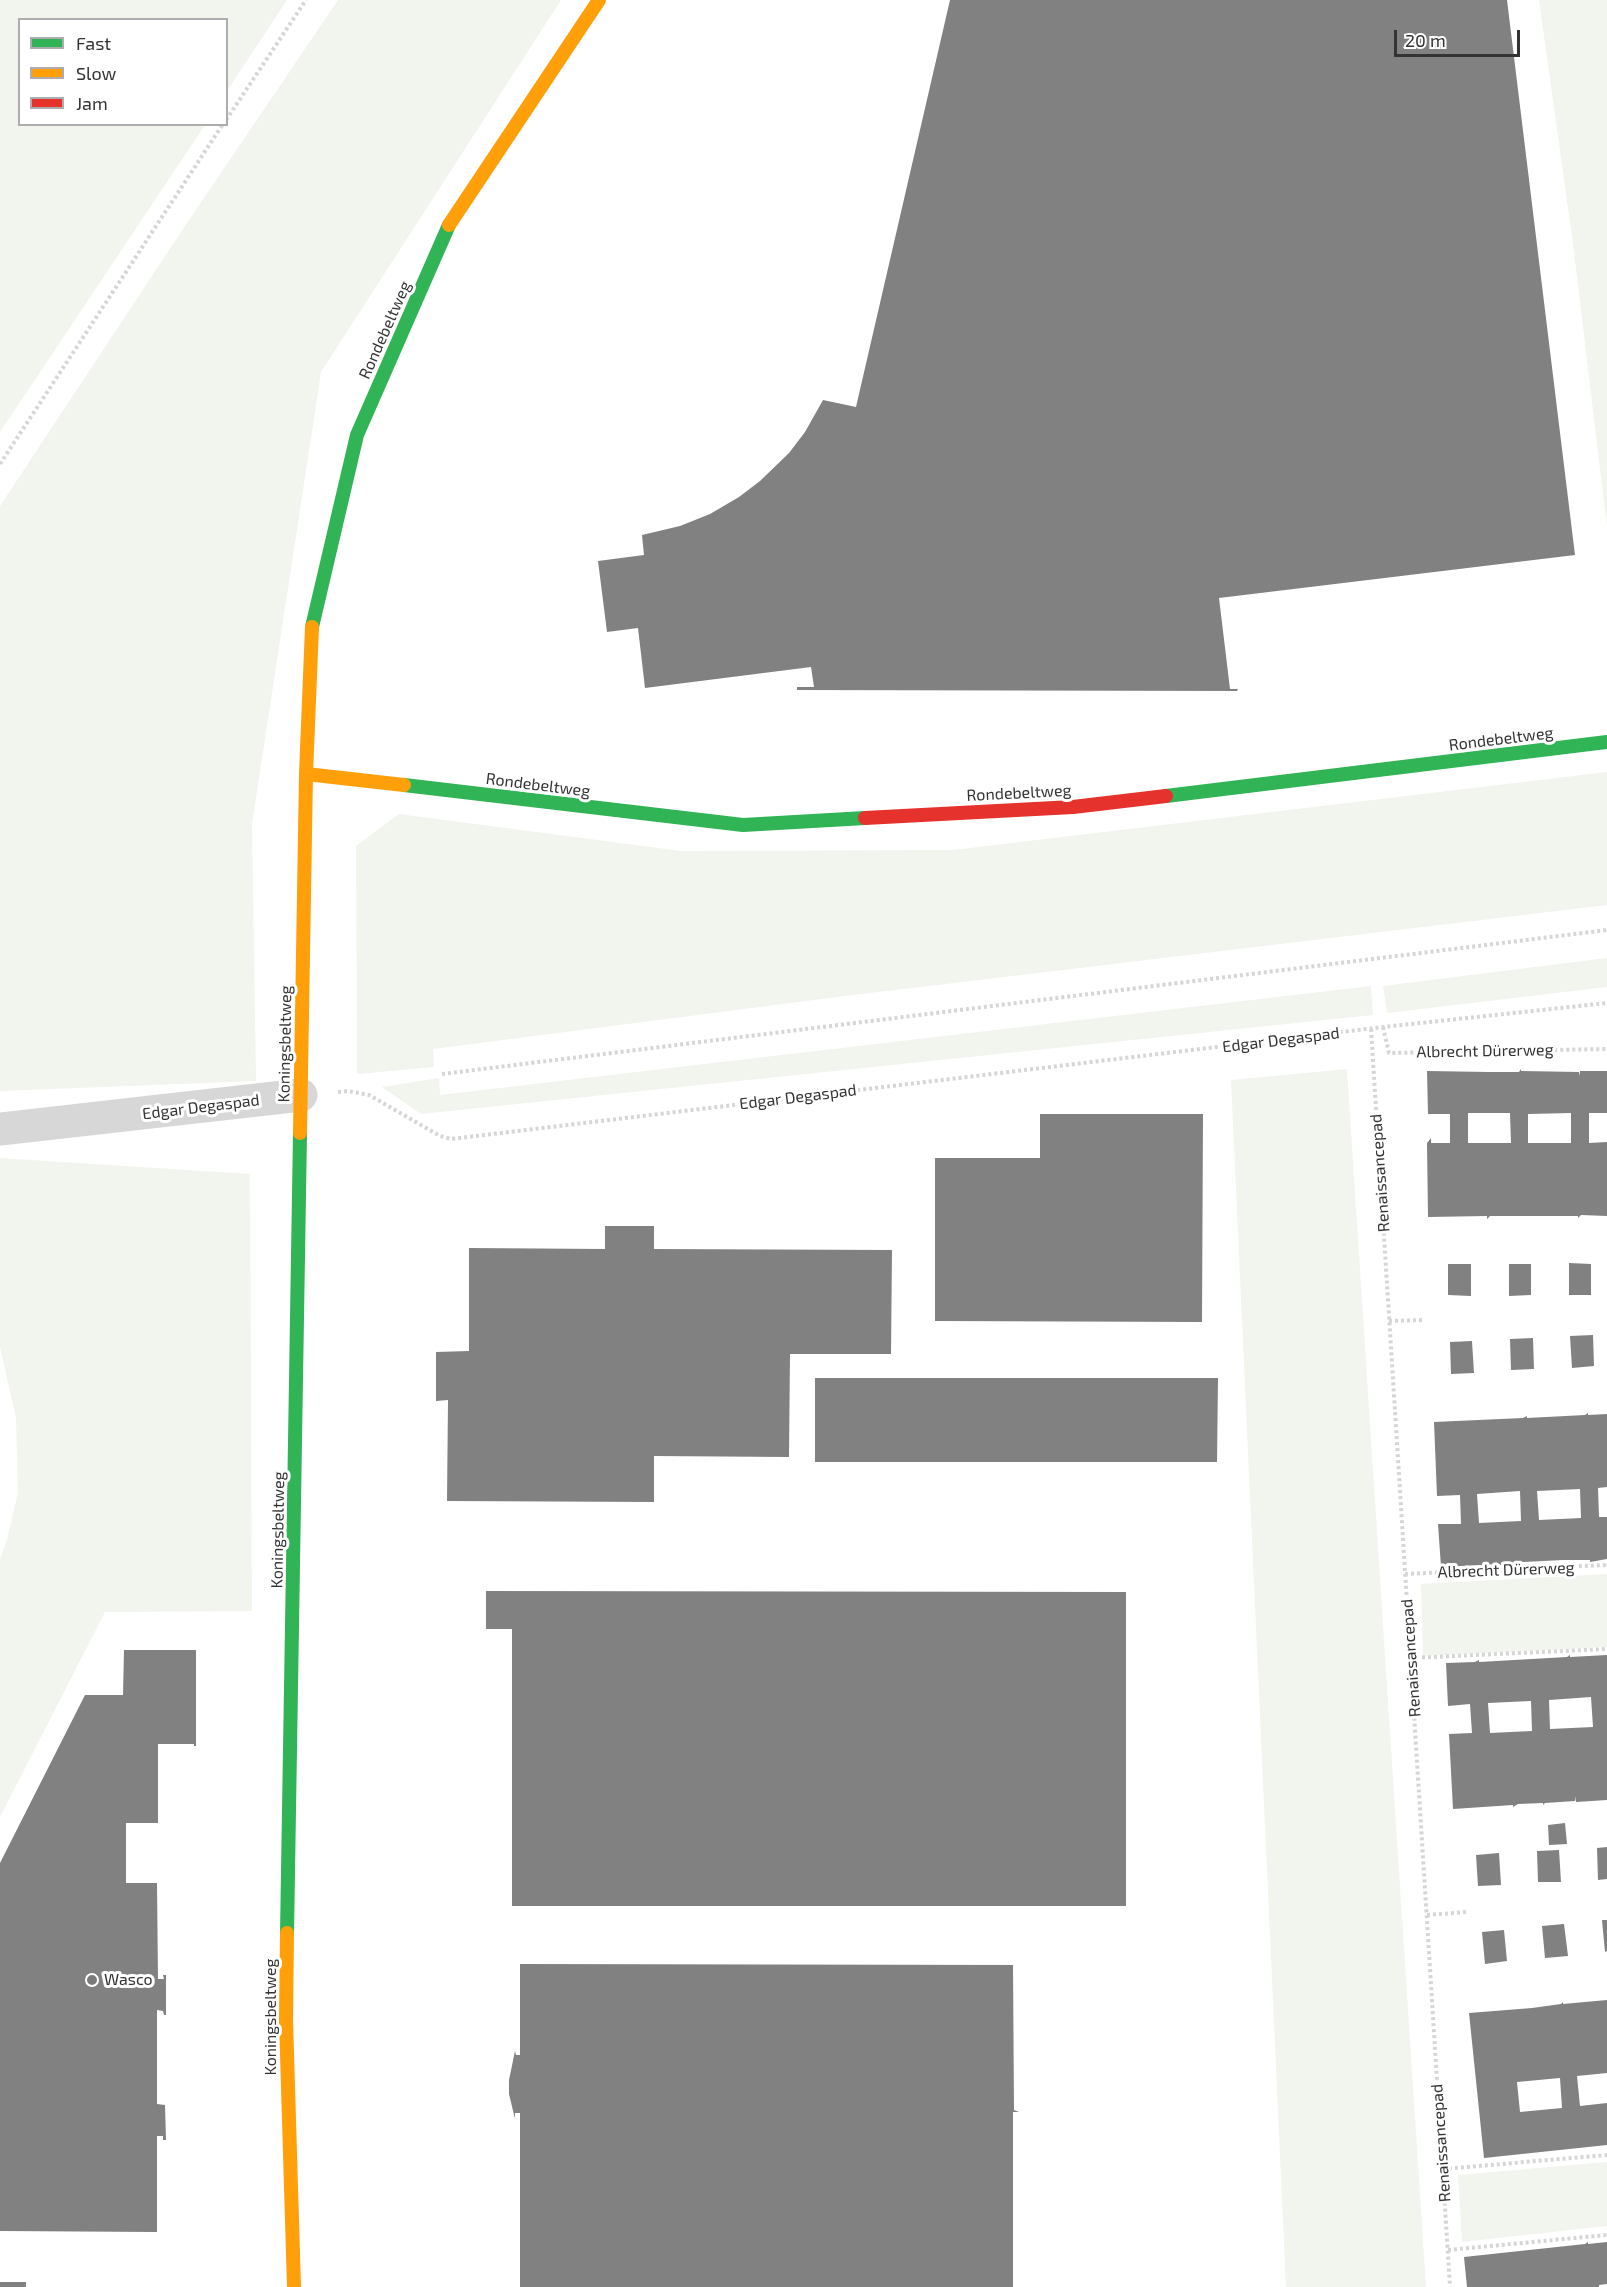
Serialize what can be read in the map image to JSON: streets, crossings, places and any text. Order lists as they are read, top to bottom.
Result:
{
  "streets": {
    "street": ["Rondebeltweg", "Edgar Degaspad", "Koningsbeltweg"],
    "path": ["Albrecht Dürerweg", "Renaissancepad"]
  },
  "crossings": [
    ["Rondebeltweg", "Koningsbeltweg"],
    ["Edgar Degaspad", "Koningsbeltweg"],
    ["Edgar Degaspad", "Albrecht Dürerweg"],
    ["Edgar Degaspad", "Renaissancepad"],
    ["Albrecht Dürerweg", "Renaissancepad"]
  ],
  "places": ["Wasco"],
  "legend": ["Fast", "Slow", "Jam"],
  "scale_bar": "20 m"
}
